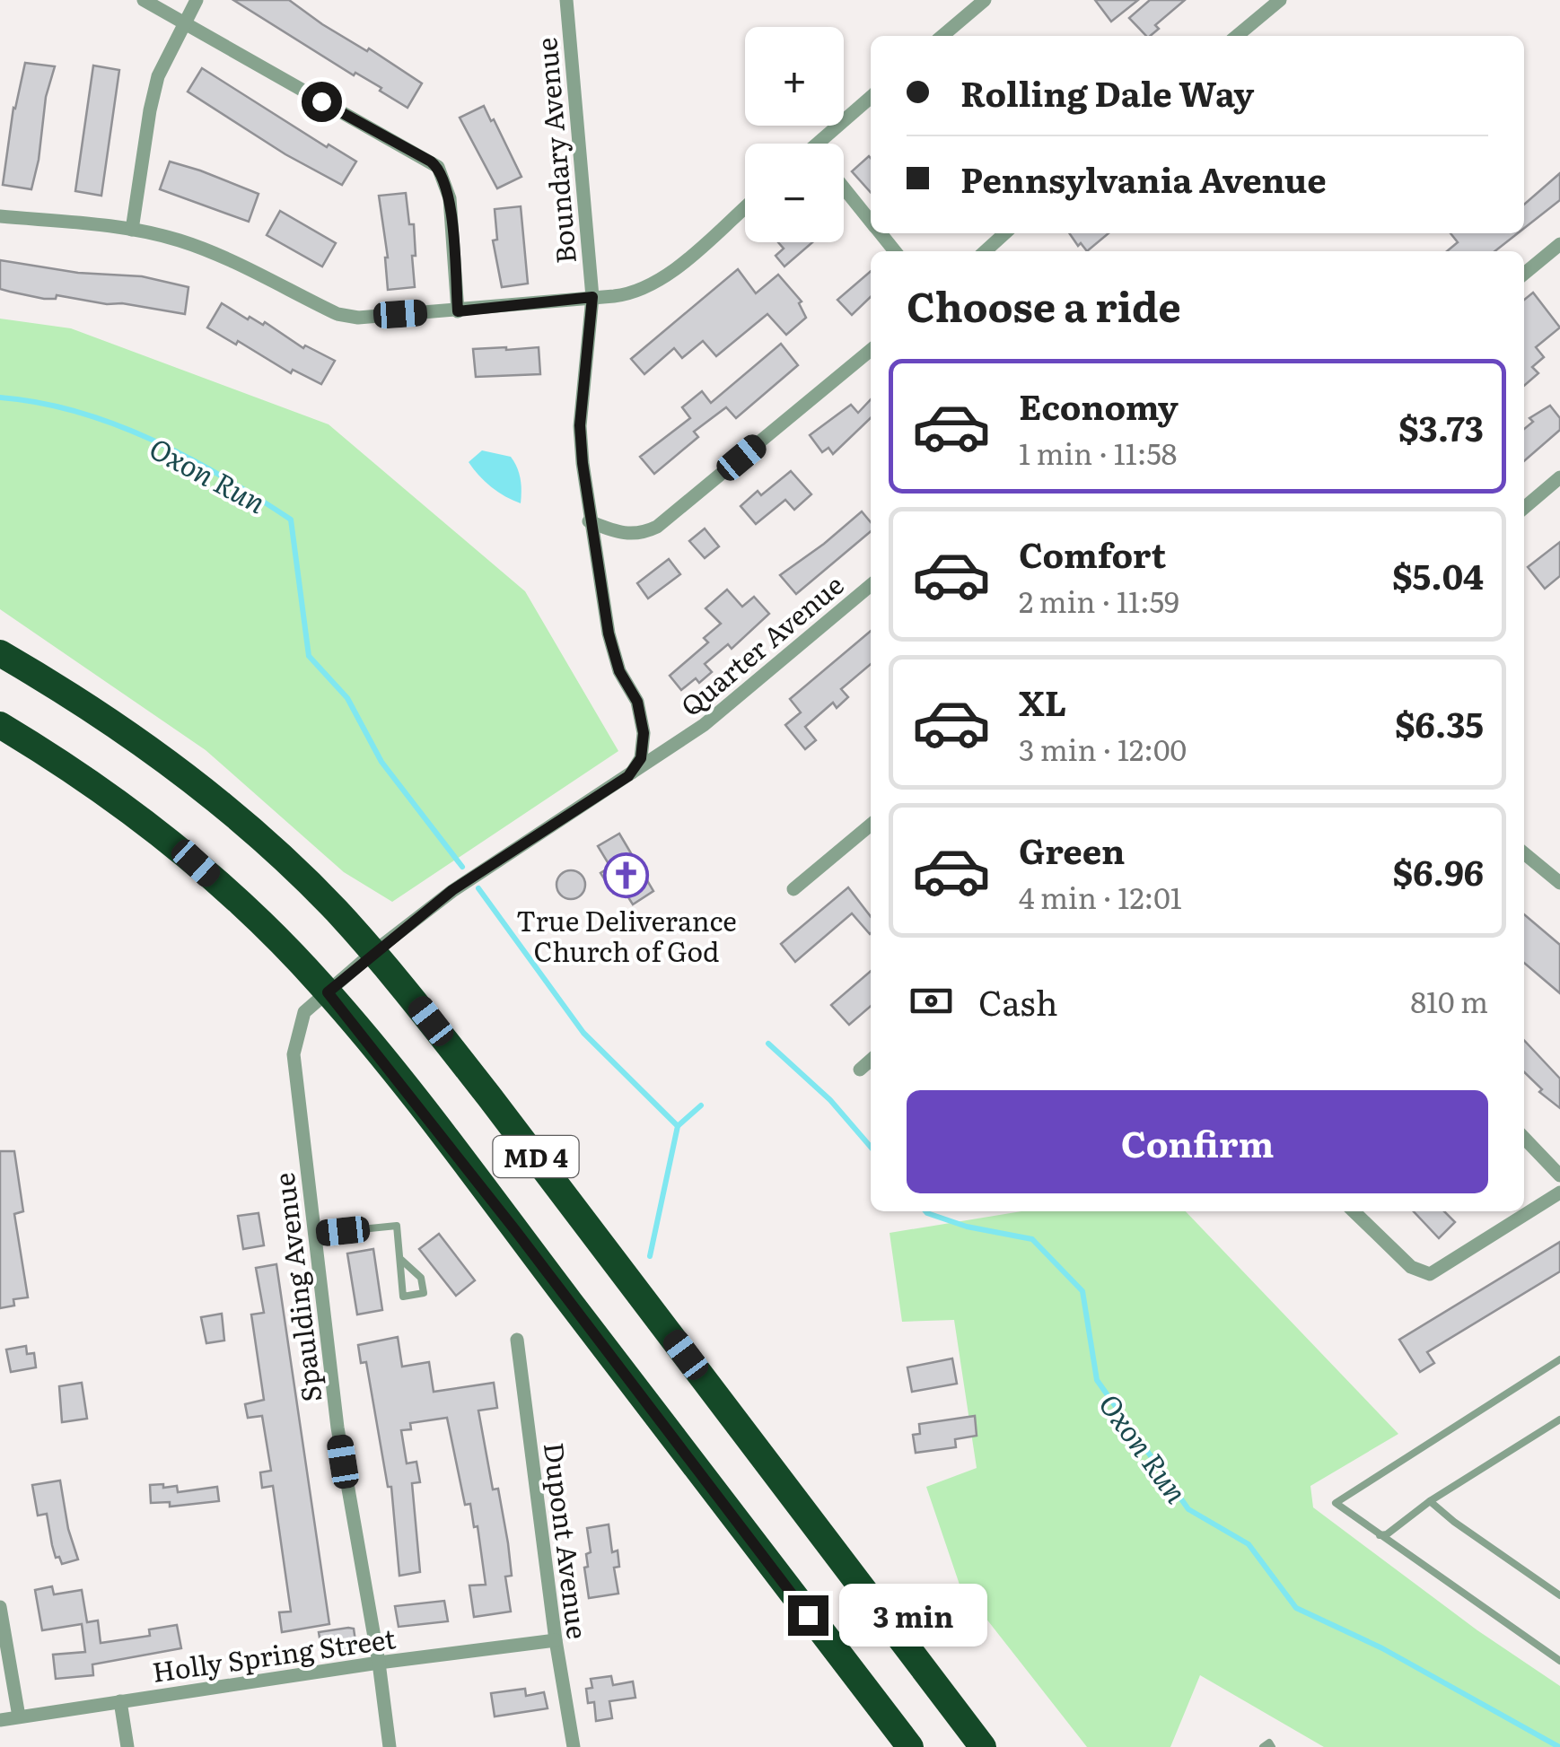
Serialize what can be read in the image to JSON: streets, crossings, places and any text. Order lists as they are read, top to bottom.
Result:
{
  "streets": {
    "highway": ["MD 4"],
    "street": [
      "Boundary Avenue",
      "Quarter Avenue",
      "Spaulding Avenue",
      "Dupont Avenue",
      "Holly Spring Street"
    ]
  },
  "crossings": [
    ["Boundary Avenue", "Quarter Avenue"],
    ["Quarter Avenue", "MD 4"],
    ["Quarter Avenue", "Spaulding Avenue"],
    ["MD 4", "Spaulding Avenue"],
    ["Spaulding Avenue", "Holly Spring Street"],
    ["Dupont Avenue", "Holly Spring Street"]
  ],
  "water": ["Oxon Run"],
  "places": {
    "church": ["True Deliverance Church of God"]
  },
  "page": {
    "map_buttons": ["+", "−"],
    "banner": ["Rolling Dale Way", "Pennsylvania Avenue"],
    "heading": "Choose a ride",
    "list": [
      {
        "name": "Economy",
        "note": "1 min · 11:58",
        "value": "$3.73"
      },
      {
        "name": "Comfort",
        "note": "2 min · 11:59",
        "value": "$5.04"
      },
      {
        "name": "XL",
        "note": "3 min · 12:00",
        "value": "$6.35"
      },
      {
        "name": "Green",
        "note": "4 min · 12:01",
        "value": "$6.96"
      }
    ],
    "pay": ["Cash", "810 m"],
    "buttons": "Confirm",
    "bubble": "3 min"
  }
}
